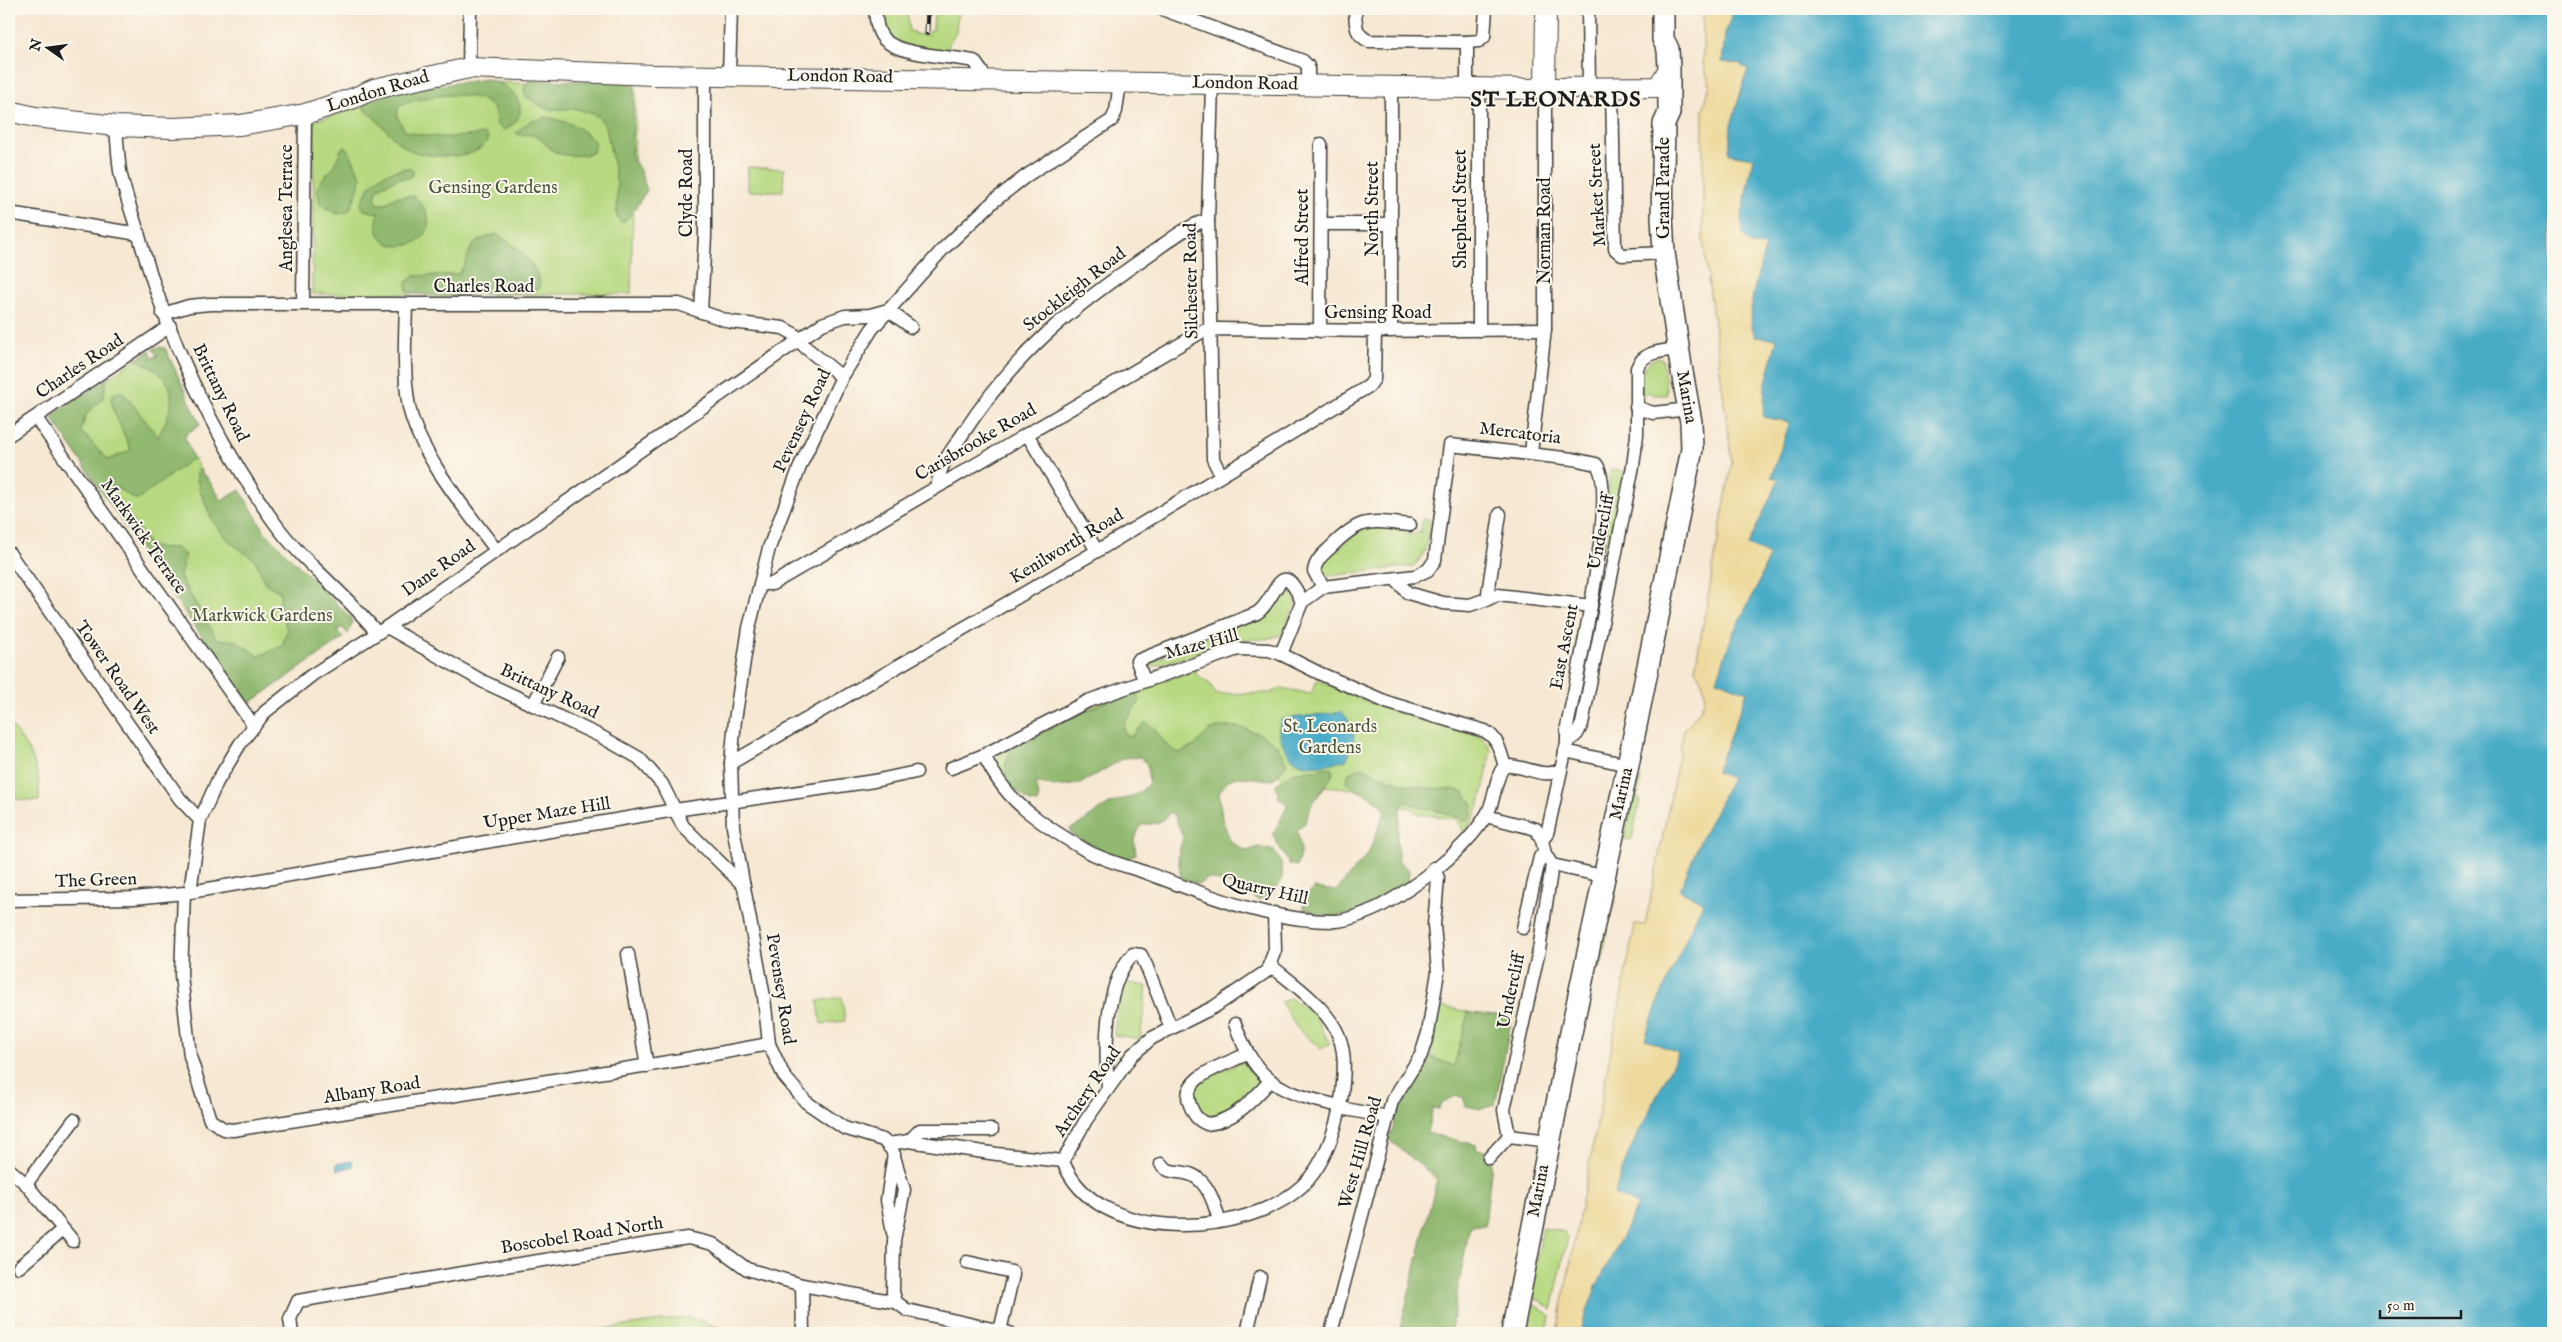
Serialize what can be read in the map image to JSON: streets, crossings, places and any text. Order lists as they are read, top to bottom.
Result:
{
  "streets": {
    "highway": ["Grand Parade", "Marina"],
    "main road": ["London Road", "Norman Road"],
    "street": [
      "Clyde Road",
      "Market Street",
      "Anglesea Terrace",
      "North Street",
      "Shepherd Street",
      "Alfred Street",
      "Silchester Road",
      "Charles Road",
      "Stockleigh Road",
      "Gensing Road",
      "Brittany Road",
      "Pevensey Road",
      "Mercatoria",
      "Carisbrooke Road",
      "Undercliff",
      "Markwick Terrace",
      "Kenilworth Road",
      "Dane Road",
      "Maze Hill",
      "East Ascent",
      "Tower Road West",
      "Upper Maze Hill",
      "The Green",
      "Quarry Hill",
      "Albany Road",
      "Archery Road",
      "West Hill Road",
      "Boscobel Road North"
    ]
  },
  "crossings": [
    ["London Road", "Grand Parade"],
    ["London Road", "Clyde Road"],
    ["London Road", "Market Street"],
    ["London Road", "Anglesea Terrace"],
    ["London Road", "North Street"],
    ["London Road", "Shepherd Street"],
    ["London Road", "Norman Road"],
    ["London Road", "Silchester Road"],
    ["London Road", "Brittany Road"],
    ["London Road", "Pevensey Road"],
    ["Grand Parade", "Market Street"],
    ["Grand Parade", "Marina"],
    ["Clyde Road", "Charles Road"],
    ["Market Street", "Marina"],
    ["Anglesea Terrace", "Charles Road"],
    ["North Street", "Gensing Road"],
    ["Shepherd Street", "Gensing Road"],
    ["Norman Road", "Gensing Road"],
    ["Norman Road", "Mercatoria"],
    ["Alfred Street", "Gensing Road"],
    ["Silchester Road", "Stockleigh Road"],
    ["Silchester Road", "Gensing Road"],
    ["Silchester Road", "Carisbrooke Road"],
    ["Silchester Road", "Kenilworth Road"],
    ["Charles Road", "Brittany Road"],
    ["Charles Road", "Pevensey Road"],
    ["Charles Road", "Markwick Terrace"],
    ["Charles Road", "Dane Road"],
    ["Stockleigh Road", "Carisbrooke Road"],
    ["Gensing Road", "Carisbrooke Road"],
    ["Gensing Road", "Kenilworth Road"],
    ["Brittany Road", "Dane Road"],
    ["Brittany Road", "Upper Maze Hill"],
    ["Marina", "Undercliff"],
    ["Pevensey Road", "Carisbrooke Road"],
    ["Pevensey Road", "Kenilworth Road"],
    ["Pevensey Road", "Upper Maze Hill"],
    ["Pevensey Road", "Albany Road"],
    ["Mercatoria", "East Ascent"],
    ["Undercliff", "East Ascent"],
    ["Markwick Terrace", "Dane Road"],
    ["Dane Road", "Tower Road West"],
    ["Dane Road", "Upper Maze Hill"],
    ["Dane Road", "The Green"],
    ["Dane Road", "Albany Road"],
    ["Maze Hill", "Quarry Hill"],
    ["Upper Maze Hill", "The Green"],
    ["Upper Maze Hill", "Albany Road"],
    ["The Green", "Albany Road"],
    ["Quarry Hill", "West Hill Road"]
  ],
  "districts": ["ST LEONARDS"],
  "parks": ["Gensing Gardens", "Markwick Gardens", "St. Leonards Gardens"],
  "scale_bar": "50 m",
  "north": "left"
}
